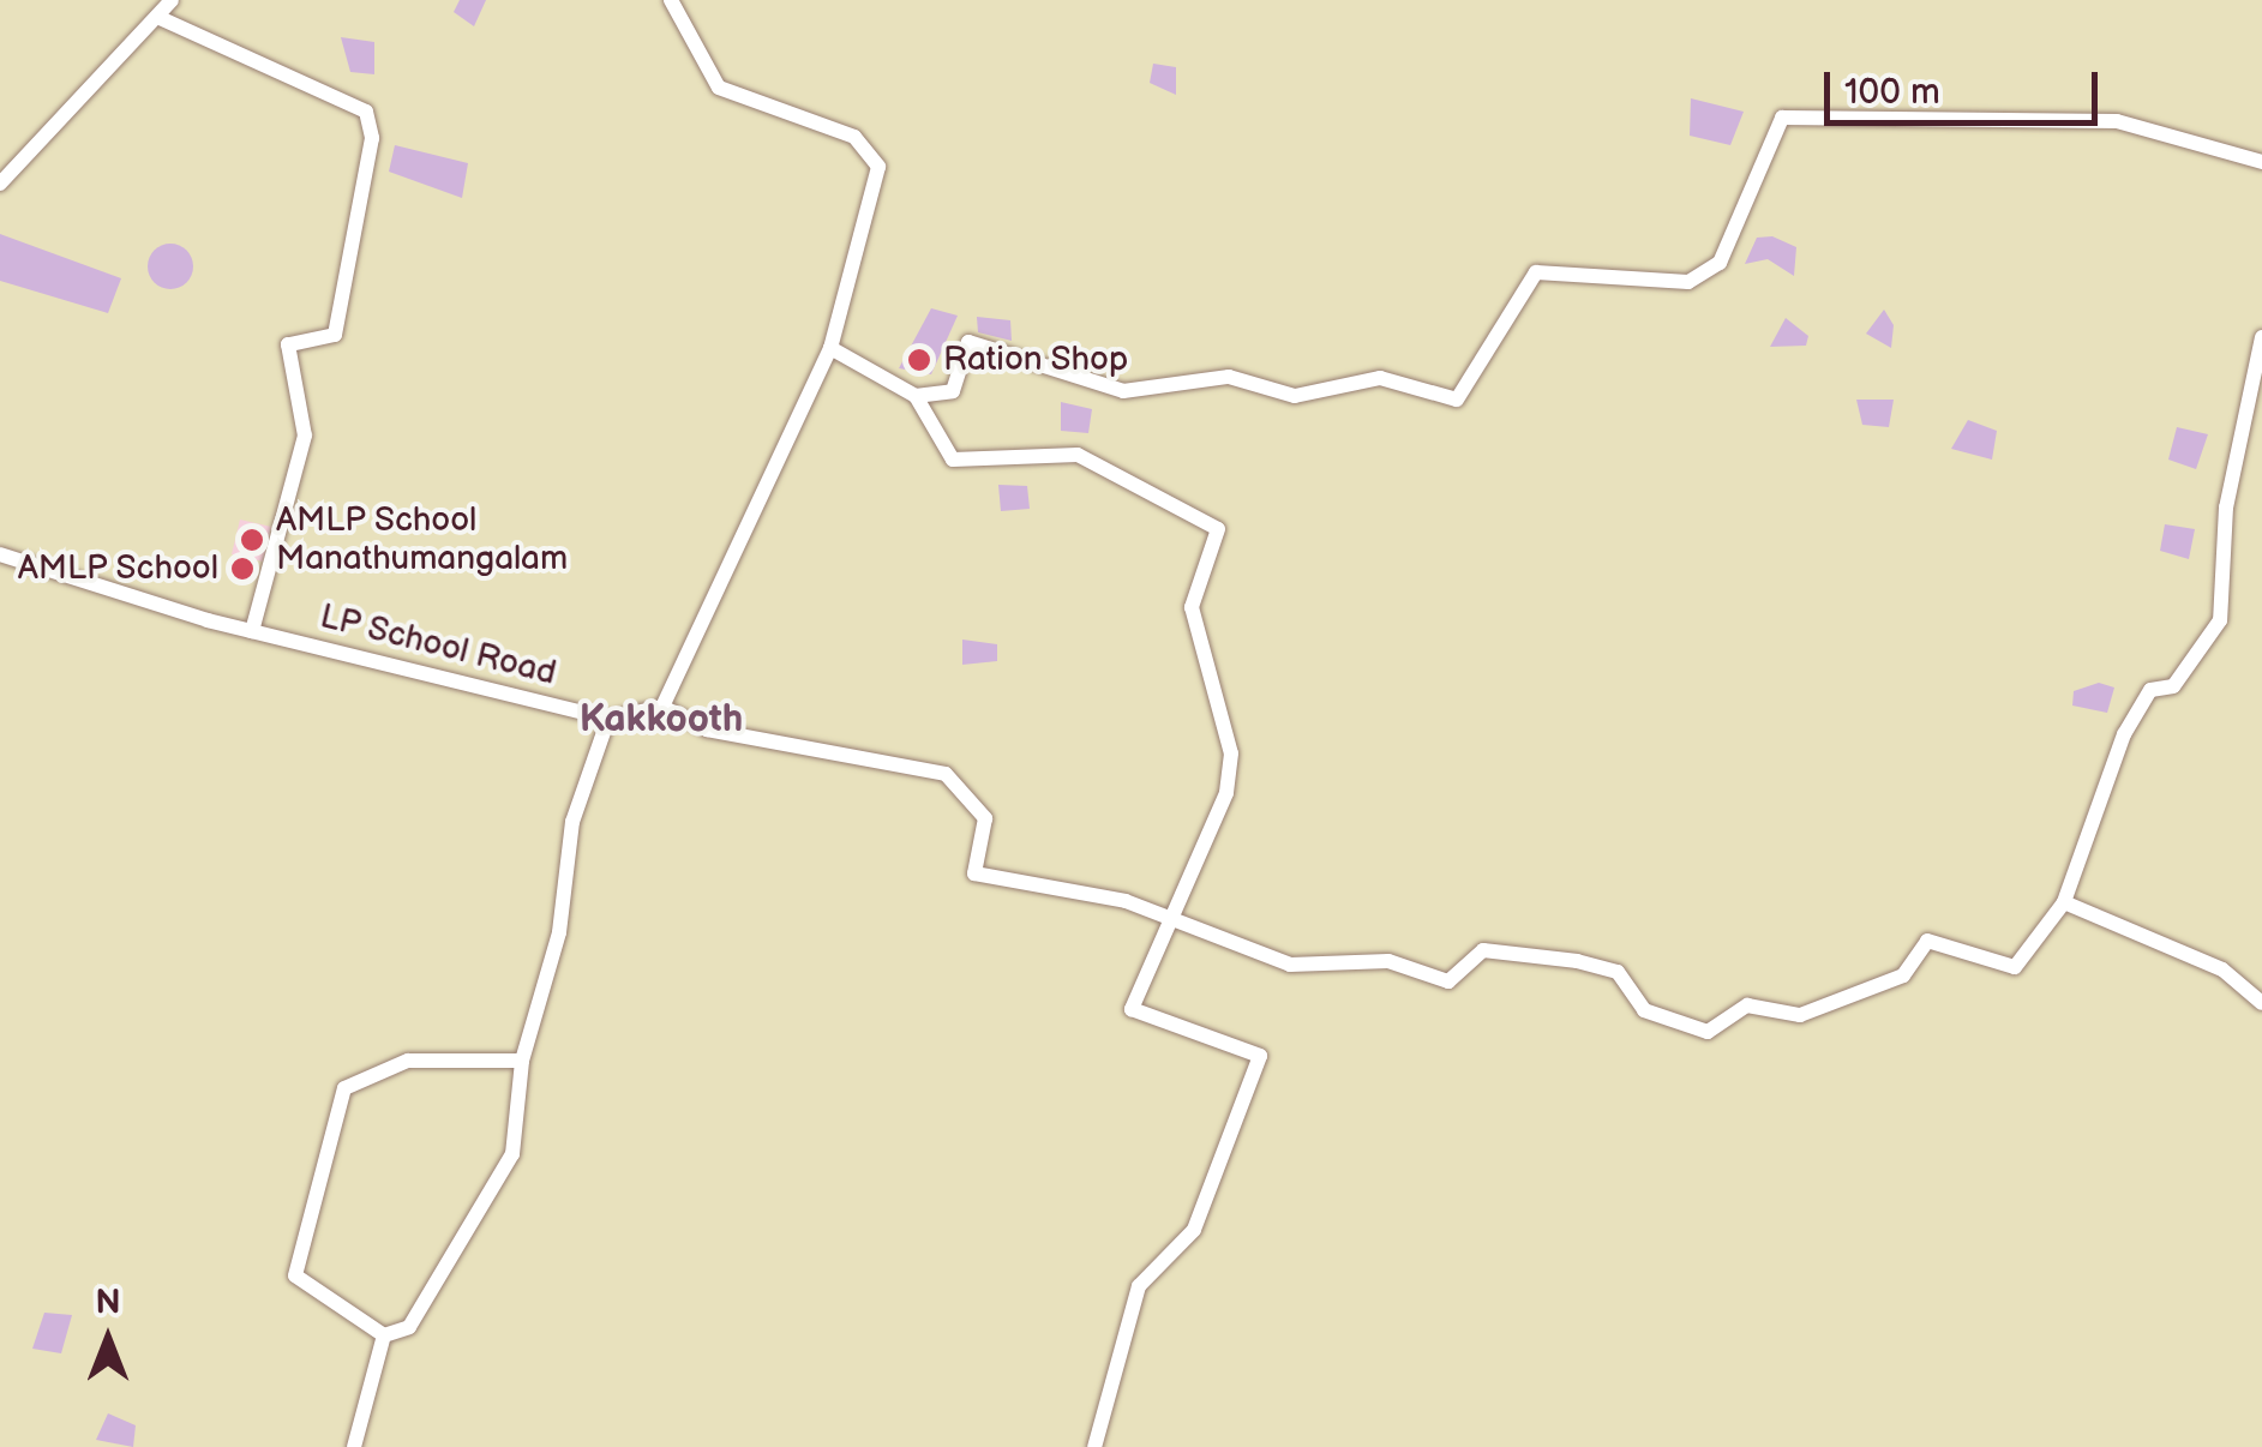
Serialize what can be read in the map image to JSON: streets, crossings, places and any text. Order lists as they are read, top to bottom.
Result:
{
  "streets": {
    "street": ["LP School Road"]
  },
  "districts": ["Kakkooth"],
  "places": ["Ration Shop", "AMLP School Manathumangalam", "AMLP School"],
  "scale_bar": "100 m",
  "north": "top"
}
